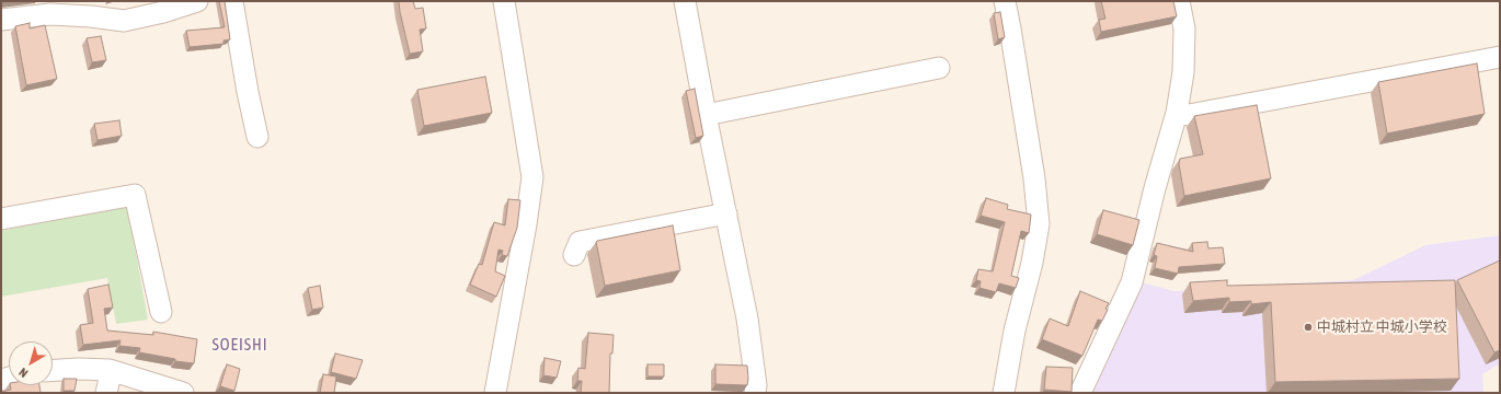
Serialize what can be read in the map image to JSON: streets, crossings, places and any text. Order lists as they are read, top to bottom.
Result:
{
  "districts": ["SOEISHI"],
  "places": ["中城村立 中城小学校"],
  "north": "bottom left"
}
